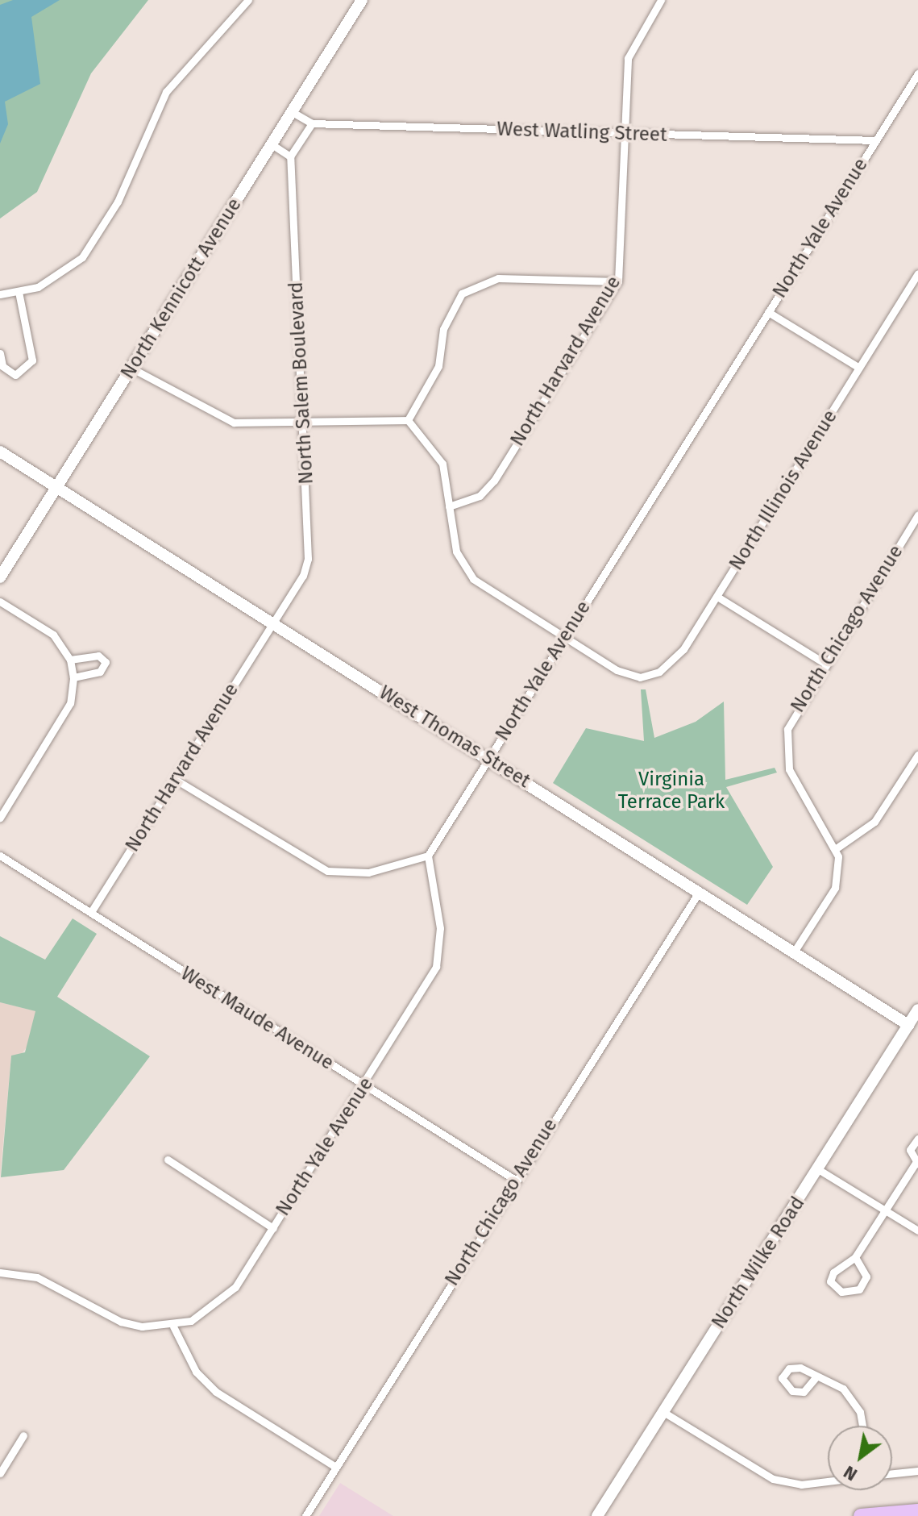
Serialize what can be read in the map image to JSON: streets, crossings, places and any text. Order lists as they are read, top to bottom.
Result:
{
  "streets": {
    "street": [
      "West Watling Street",
      "North Yale Avenue",
      "North Kennicott Avenue",
      "North Harvard Avenue",
      "North Salem Boulevard",
      "North Illinois Avenue",
      "North Chicago Avenue",
      "West Thomas Street",
      "West Maude Avenue",
      "North Wilke Road"
    ]
  },
  "crossings": [
    ["West Watling Street", "North Yale Avenue"],
    ["West Watling Street", "North Kennicott Avenue"],
    ["West Watling Street", "North Harvard Avenue"],
    ["North Yale Avenue", "North Illinois Avenue"],
    ["North Yale Avenue", "West Thomas Street"],
    ["North Yale Avenue", "West Maude Avenue"],
    ["North Kennicott Avenue", "West Thomas Street"],
    ["North Harvard Avenue", "North Salem Boulevard"],
    ["North Harvard Avenue", "West Thomas Street"],
    ["North Harvard Avenue", "West Maude Avenue"],
    ["North Salem Boulevard", "West Thomas Street"],
    ["North Chicago Avenue", "West Thomas Street"],
    ["North Chicago Avenue", "West Maude Avenue"],
    ["West Thomas Street", "North Wilke Road"]
  ],
  "parks": ["Virginia Terrace Park"],
  "north": "bottom left"
}
